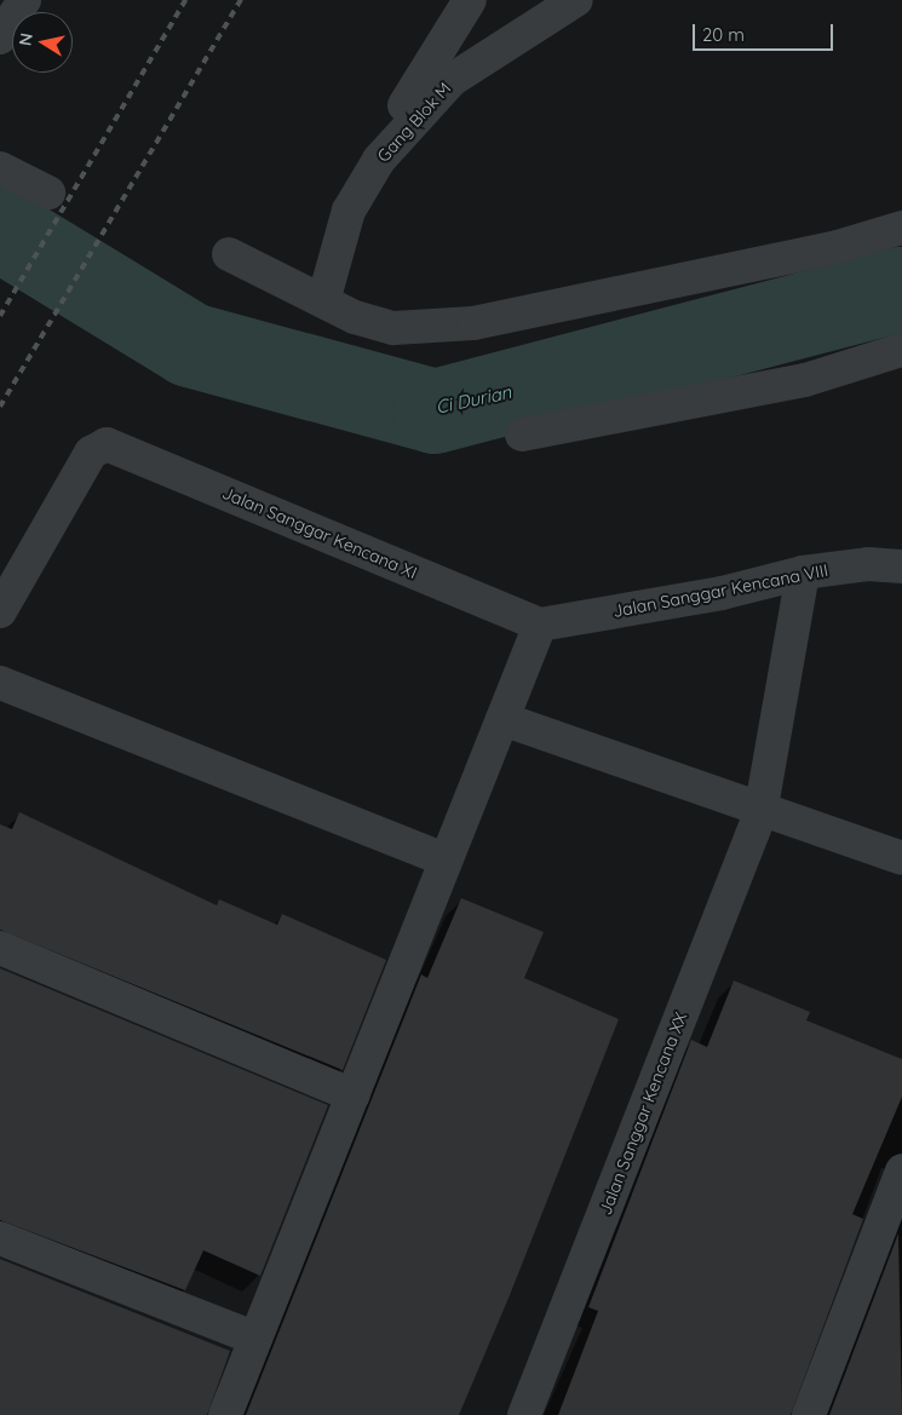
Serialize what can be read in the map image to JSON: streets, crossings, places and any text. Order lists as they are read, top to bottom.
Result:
{
  "streets": {
    "street": [
      "Gang Blok M",
      "Jalan Sanggar Kencana XI",
      "Jalan Sanggar Kencana VIII",
      "Jalan Sanggar Kencana XX"
    ]
  },
  "crossings": [
    ["Jalan Sanggar Kencana XI", "Jalan Sanggar Kencana VIII"],
    ["Jalan Sanggar Kencana VIII", "Jalan Sanggar Kencana XX"]
  ],
  "water": ["Ci Durian"],
  "scale_bar": "20 m",
  "north": "left"
}
